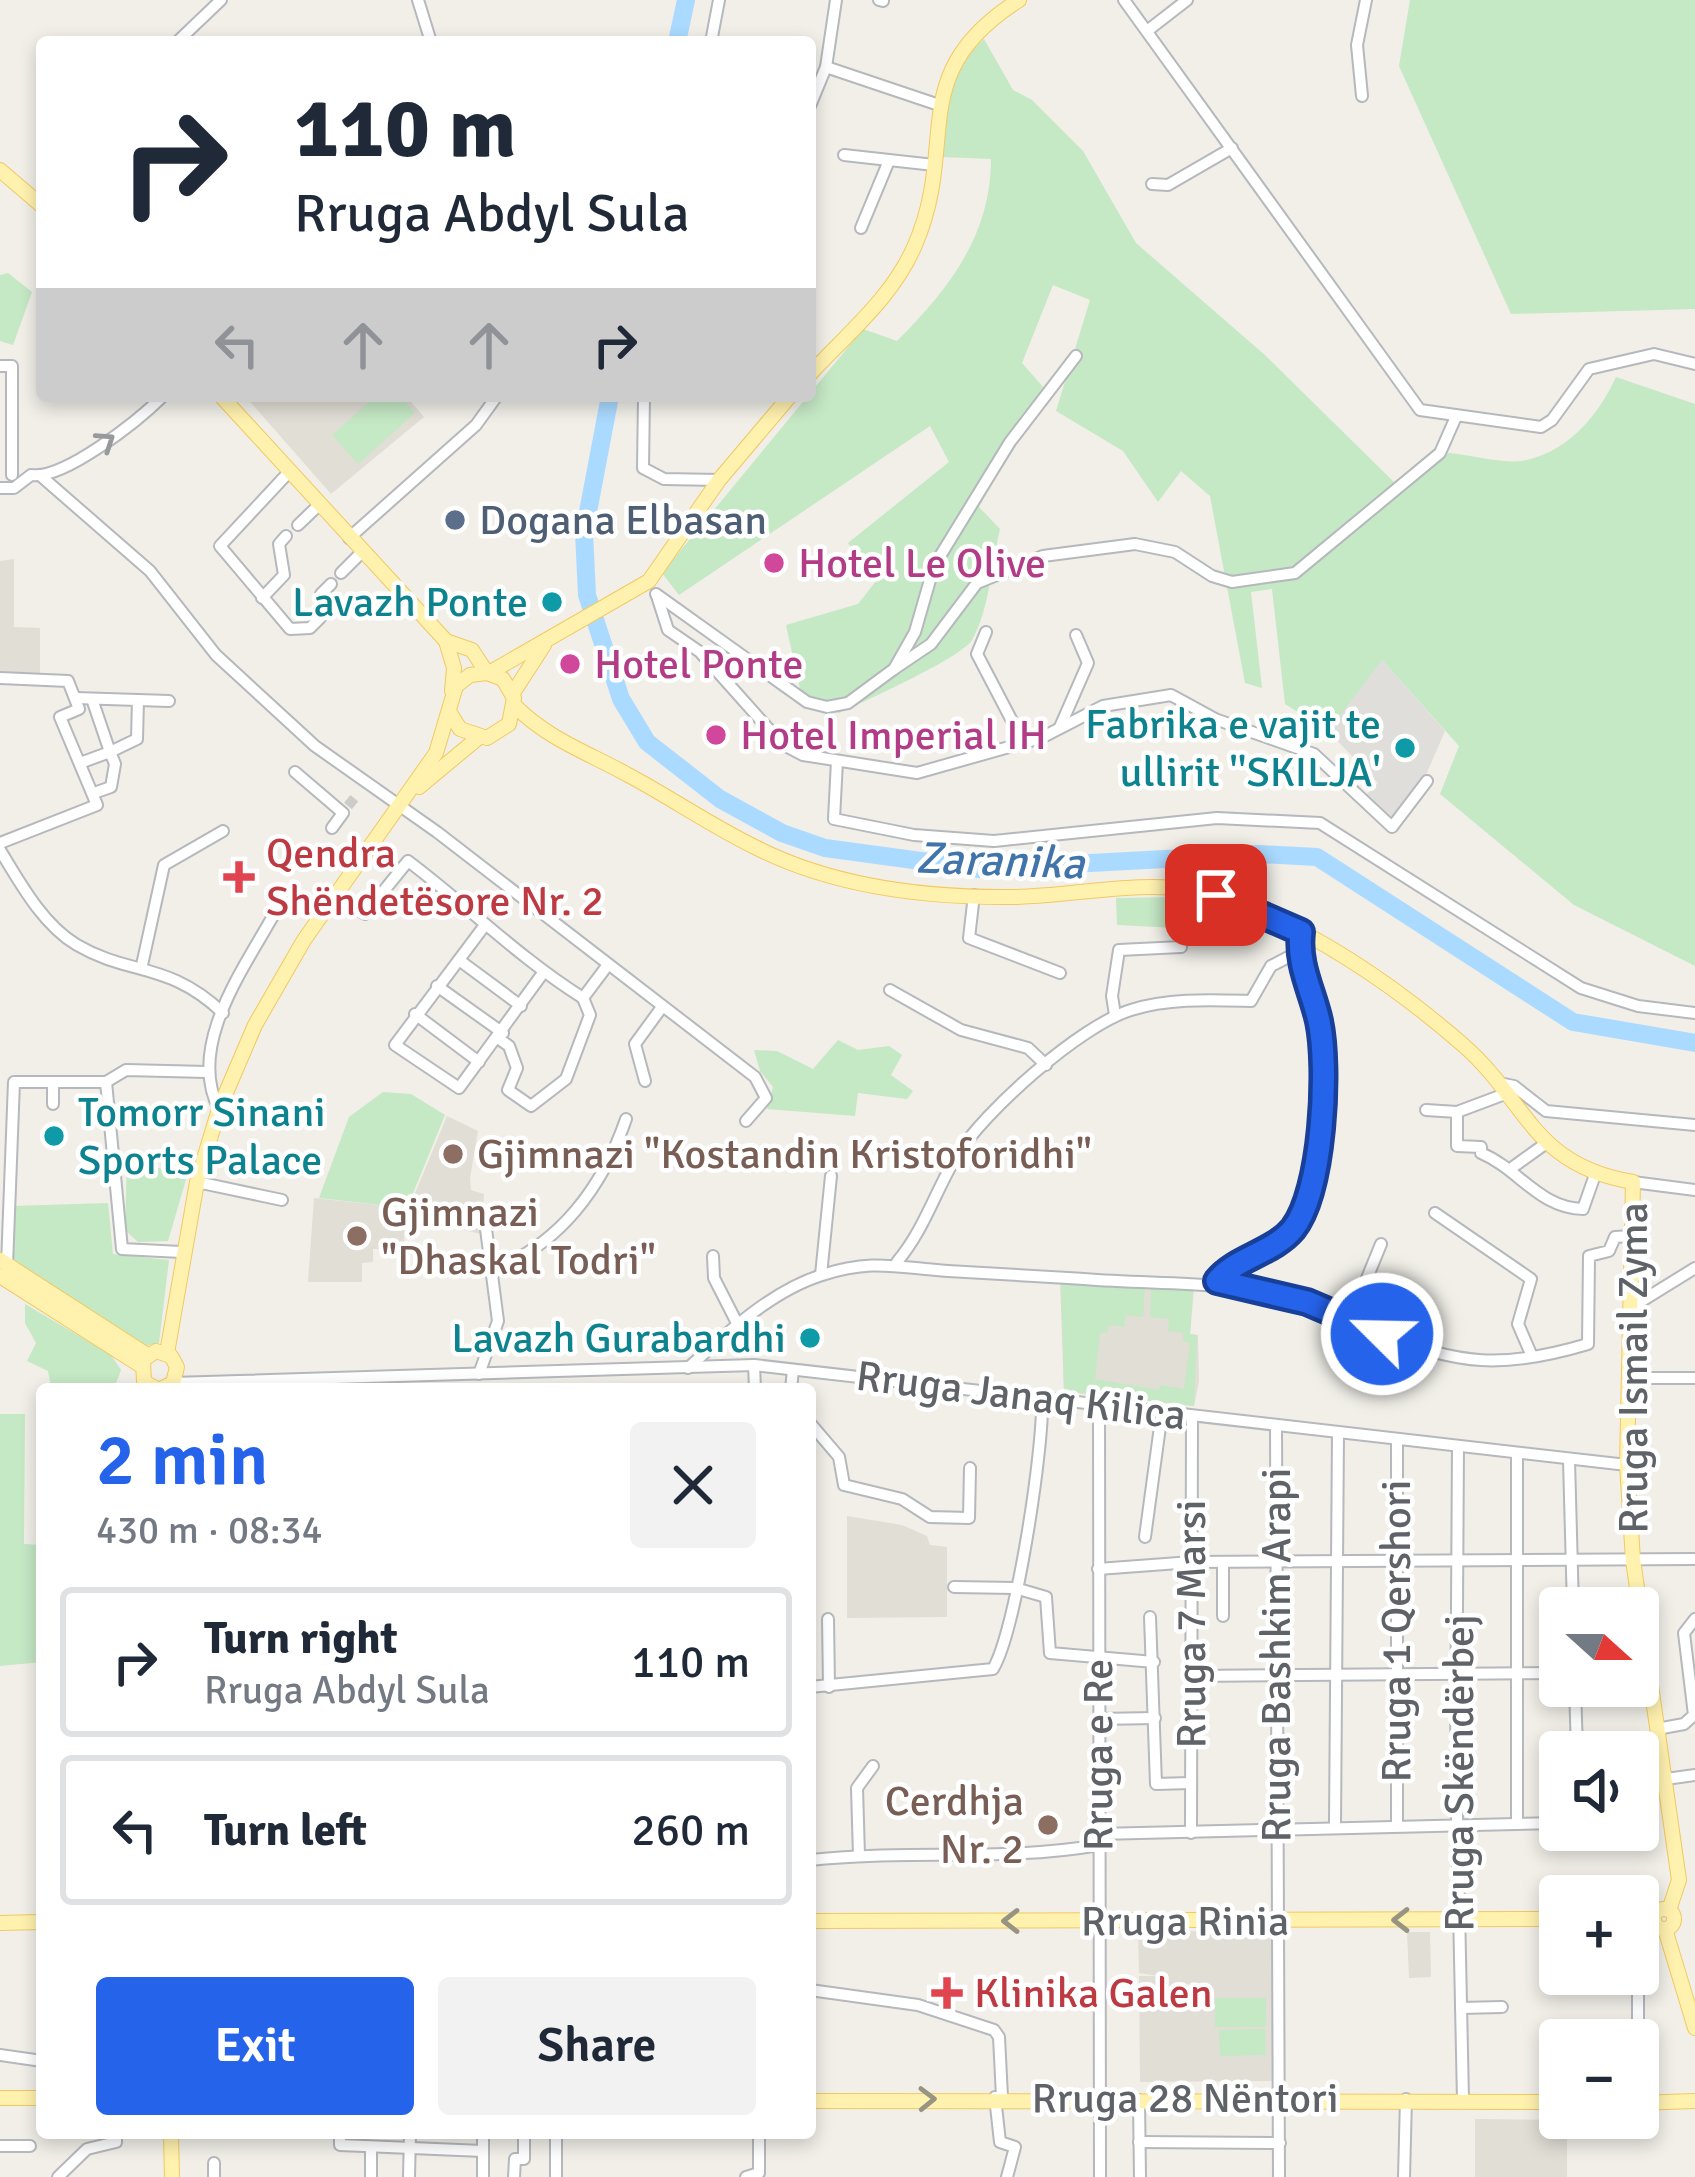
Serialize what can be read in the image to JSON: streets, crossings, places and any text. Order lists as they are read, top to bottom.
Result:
{
  "streets": {
    "main road": ["Rruga Ismail Zyma", "Rruga Rinia", "Rruga 28 Nëntori"],
    "street": [
      "Rruga Janaq Kilica",
      "Rruga 7 Marsi",
      "Rruga 1 Qershori",
      "Rruga Bashkim Arapi",
      "Rruga e Re",
      "Rruga Skëndërbej"
    ]
  },
  "crossings": [
    ["Rruga Ismail Zyma", "Rruga Janaq Kilica"],
    ["Rruga Janaq Kilica", "Rruga 7 Marsi"],
    ["Rruga Janaq Kilica", "Rruga 1 Qershori"],
    ["Rruga Janaq Kilica", "Rruga Bashkim Arapi"],
    ["Rruga Janaq Kilica", "Rruga e Re"],
    ["Rruga Janaq Kilica", "Rruga Skëndërbej"],
    ["Rruga Bashkim Arapi", "Rruga Rinia"],
    ["Rruga Bashkim Arapi", "Rruga 28 Nëntori"],
    ["Rruga e Re", "Rruga Rinia"],
    ["Rruga e Re", "Rruga 28 Nëntori"],
    ["Rruga Skëndërbej", "Rruga Rinia"],
    ["Rruga Skëndërbej", "Rruga 28 Nëntori"]
  ],
  "one_way": ["Rruga Rinia"],
  "water": ["Zaranika"],
  "places": {
    "other": [
      "Dogana Elbasan",
      "Hotel Le Olive",
      "Lavazh Ponte",
      "Hotel Ponte",
      "Hotel Imperial IH",
      "Fabrika e vajit te ullirit ''SKILJA'",
      "Tomorr Sinani Sports Palace",
      "Gjimnazi \"Kostandin Kristoforidhi\"",
      "Gjimnazi \"Dhaskal Todri\"",
      "Lavazh Gurabardhi",
      "Cerdhja Nr. 2"
    ],
    "health": ["Qendra Shëndetësore Nr. 2", "Klinika Galen"]
  },
  "north": "right",
  "page": {
    "turn": ["110 m", "Rruga Abdyl Sula"],
    "heading": ["2 min", "430 m · 08:34"],
    "map_buttons": ["+", "−"],
    "list": [
      {
        "name": "Turn right",
        "note": "Rruga Abdyl Sula",
        "value": "110 m"
      },
      {
        "name": "Turn left",
        "value": "260 m"
      }
    ],
    "buttons": ["Exit", "Share"]
  }
}
